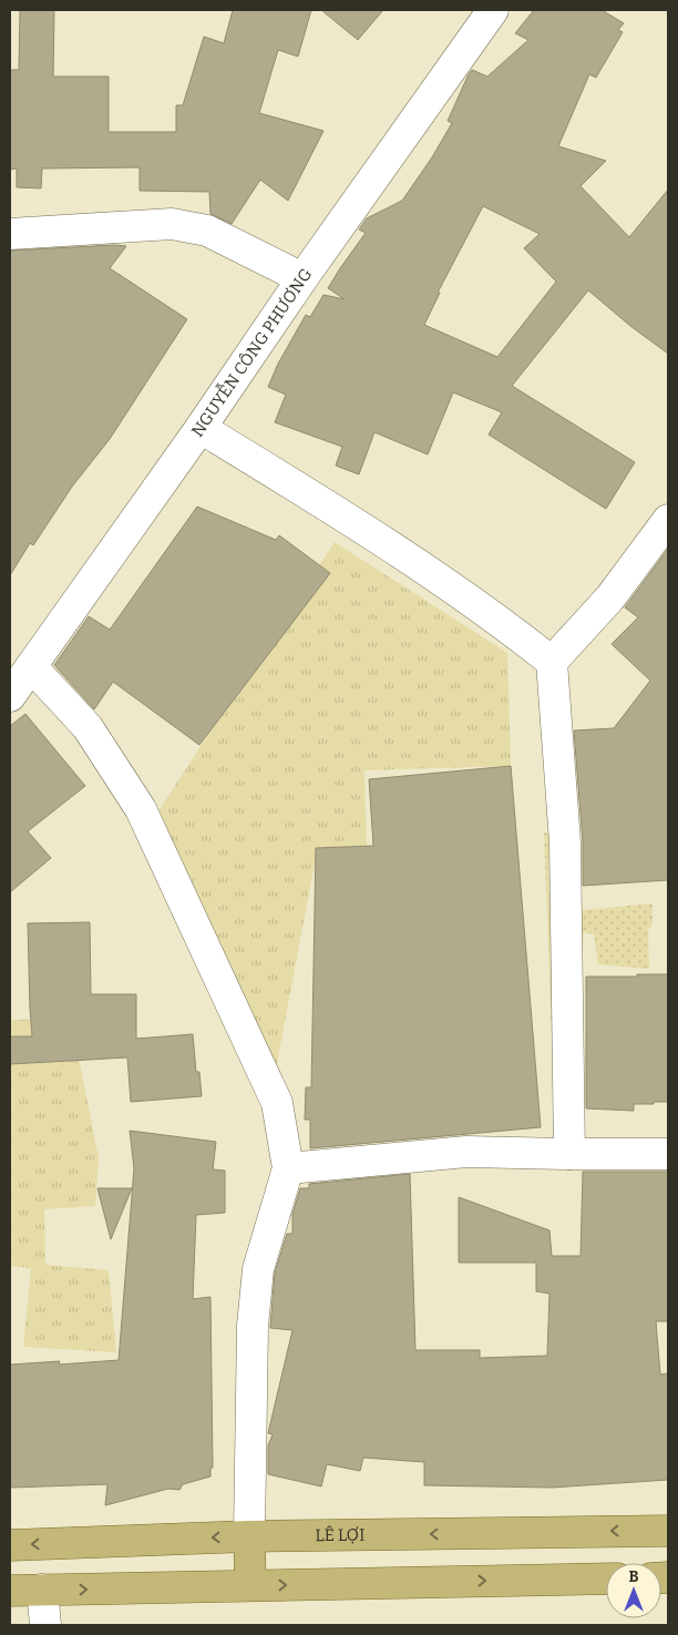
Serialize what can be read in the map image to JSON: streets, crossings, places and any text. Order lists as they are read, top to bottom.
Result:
{
  "streets": {
    "main road": ["LÊ LỢI"],
    "street": ["NGUYỄN CÔNG PHƯƠNG"]
  },
  "north": "top"
}
